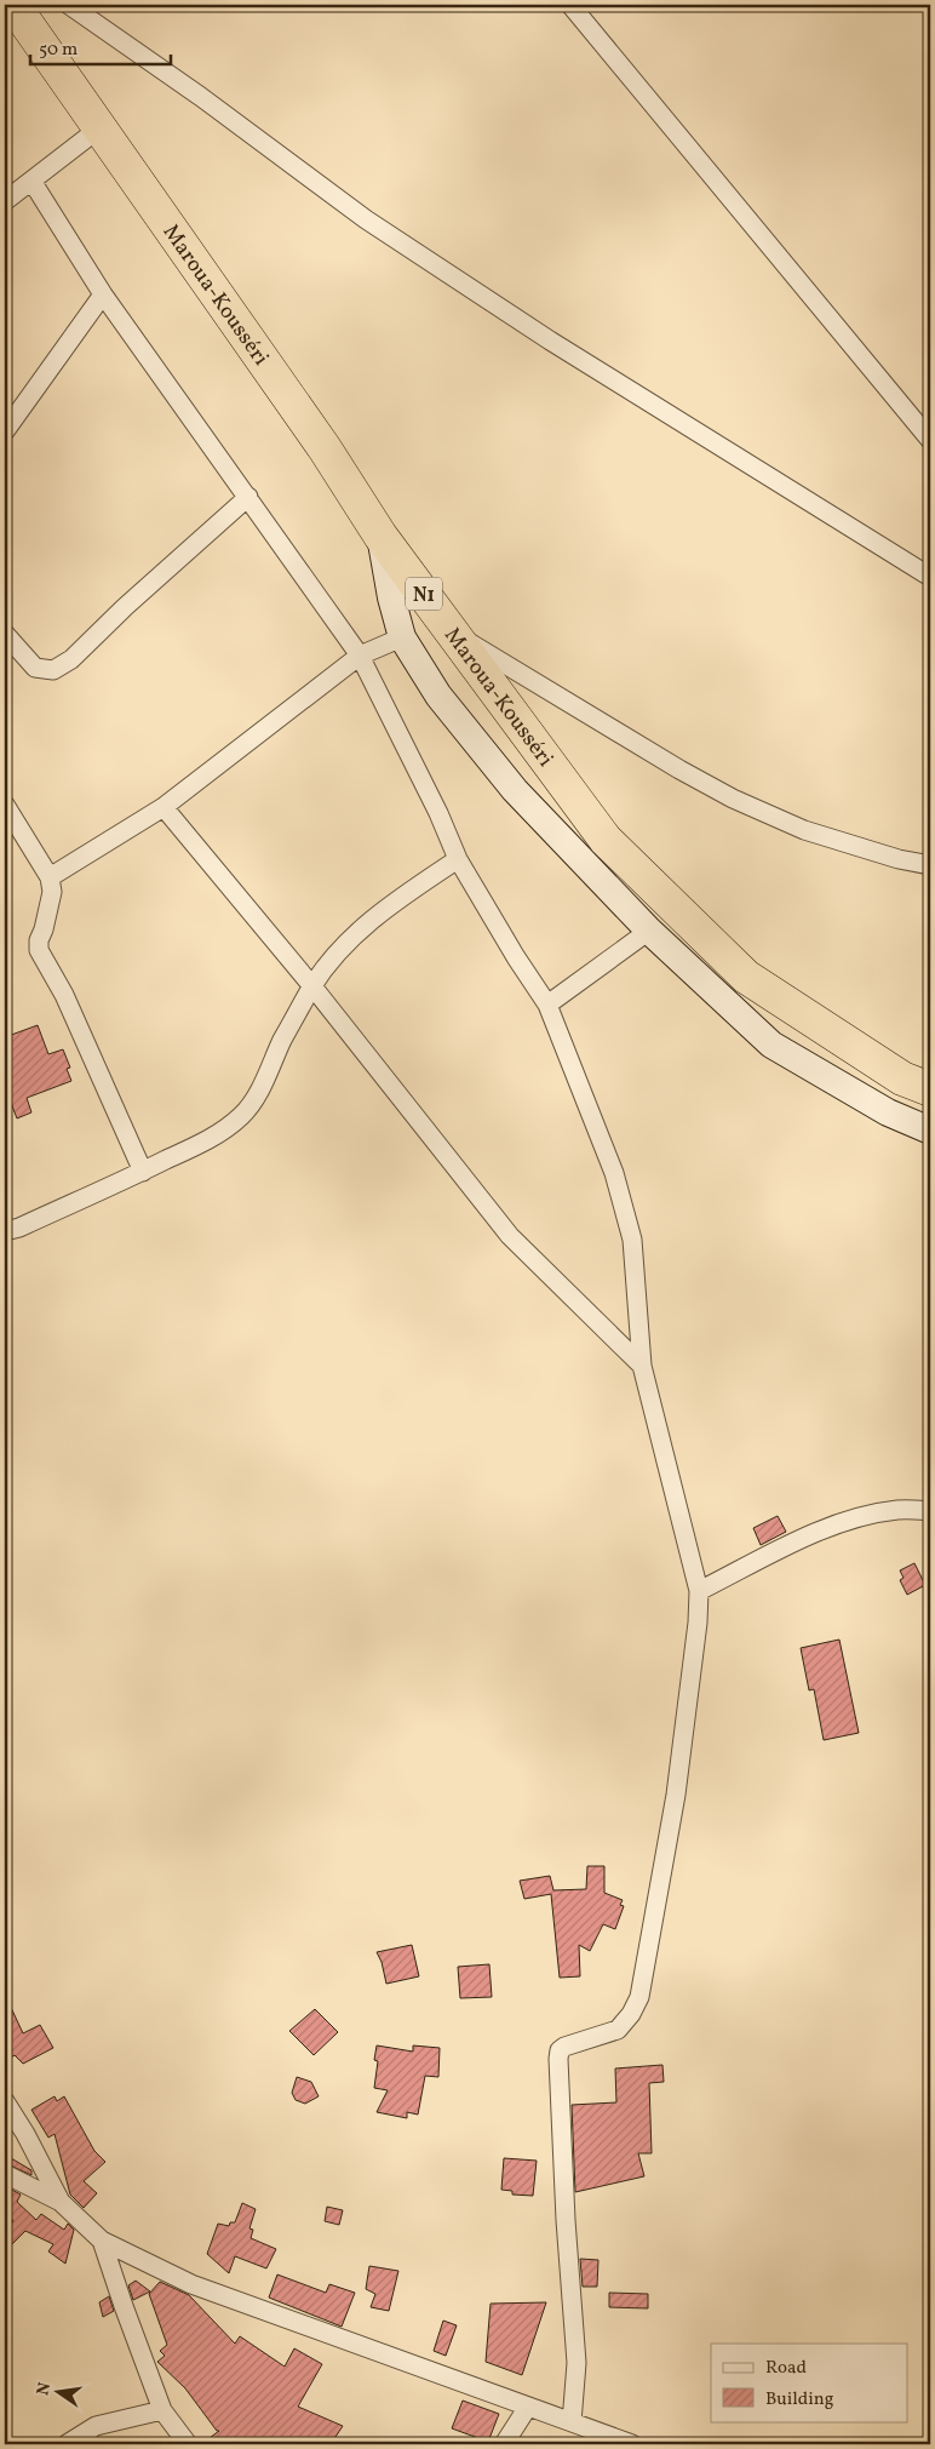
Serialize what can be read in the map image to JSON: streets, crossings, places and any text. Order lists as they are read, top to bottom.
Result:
{
  "streets": {
    "highway": ["Maroua-Kousséri", "N1"]
  },
  "legend": ["Road", "Building"],
  "scale_bar": "50 m",
  "north": "left"
}
